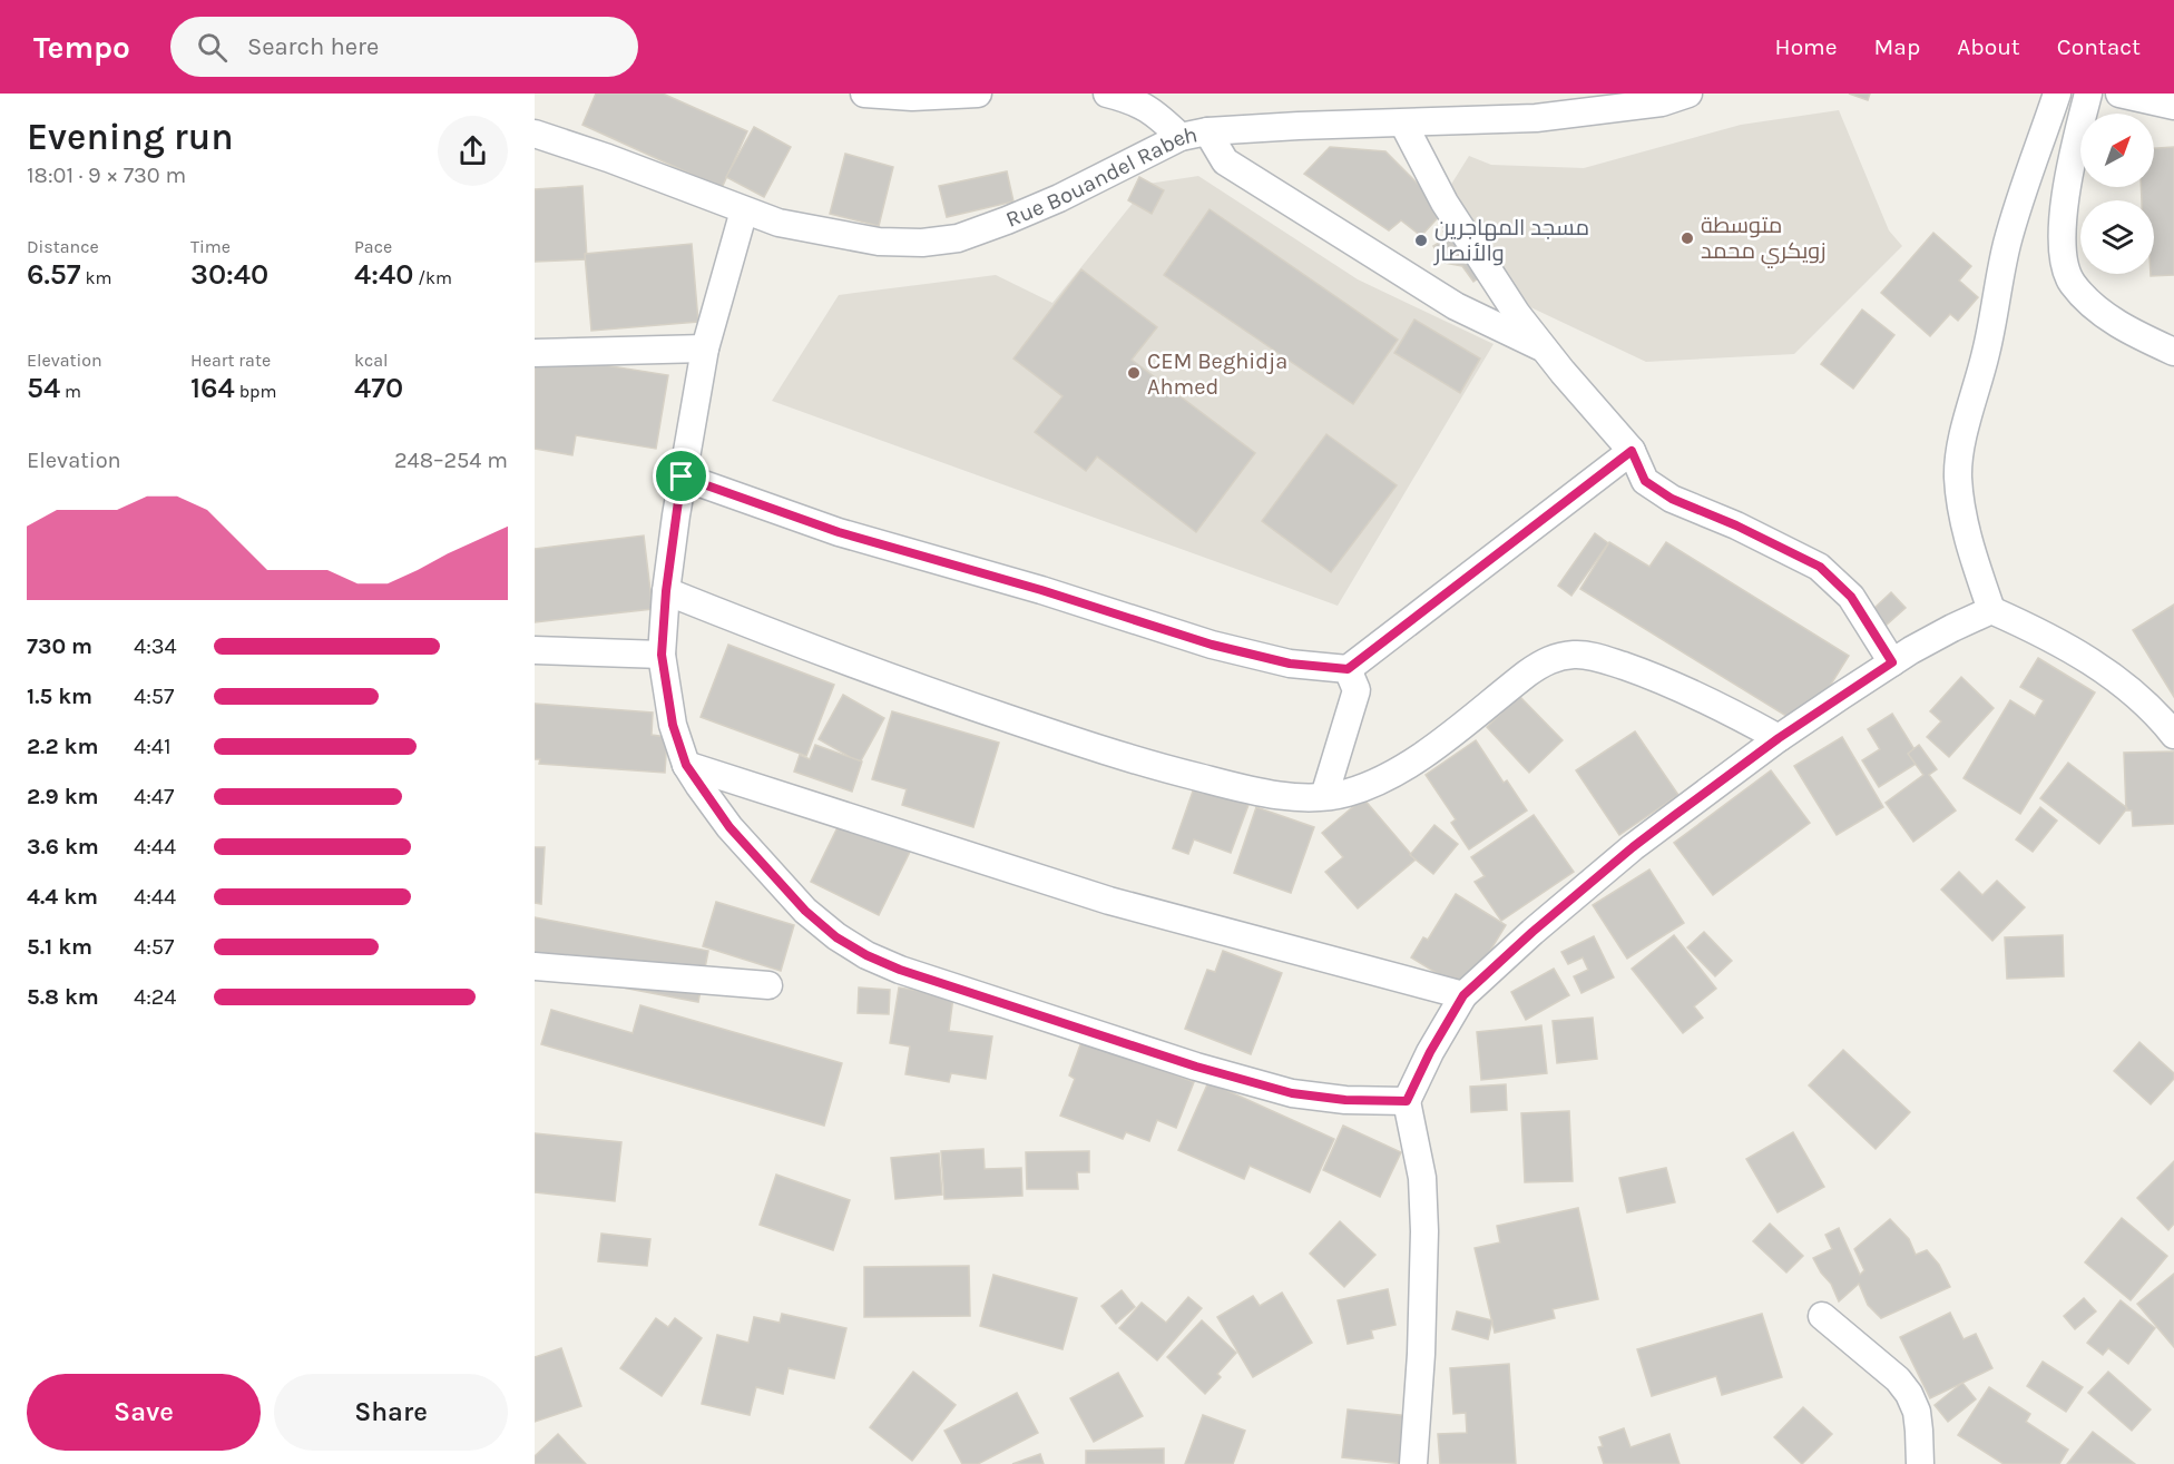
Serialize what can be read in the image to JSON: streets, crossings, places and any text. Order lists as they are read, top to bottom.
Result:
{
  "streets": {
    "street": ["Rue Bouandel Rabeh"]
  },
  "places": ["متوسطة زويكري محمد", "مسجد المهاجرين والأنصار", "CEM Beghidja Ahmed"],
  "north": "top right",
  "page": {
    "header": "Tempo",
    "search": "Search here",
    "nav": [
      "Home",
      "Map",
      "About",
      "Contact"
    ],
    "heading": ["Evening run", "18:01 · 9 × 730 m"],
    "stats": [
      ["Distance", "6.57 km"],
      ["Time", "30:40"],
      ["Pace", "4:40 /km"],
      ["Elevation", "54 m"],
      ["Heart rate", "164 bpm"],
      ["kcal", "470"]
    ],
    "chart": ["Elevation", "248–254 m"],
    "list": [
      {
        "name": "730 m",
        "note": "4:34"
      },
      {
        "name": "1.5 km",
        "note": "4:57"
      },
      {
        "name": "2.2 km",
        "note": "4:41"
      },
      {
        "name": "2.9 km",
        "note": "4:47"
      },
      {
        "name": "3.6 km",
        "note": "4:44"
      },
      {
        "name": "4.4 km",
        "note": "4:44"
      },
      {
        "name": "5.1 km",
        "note": "4:57"
      },
      {
        "name": "5.8 km",
        "note": "4:24"
      }
    ],
    "buttons": ["Save", "Share"]
  }
}
